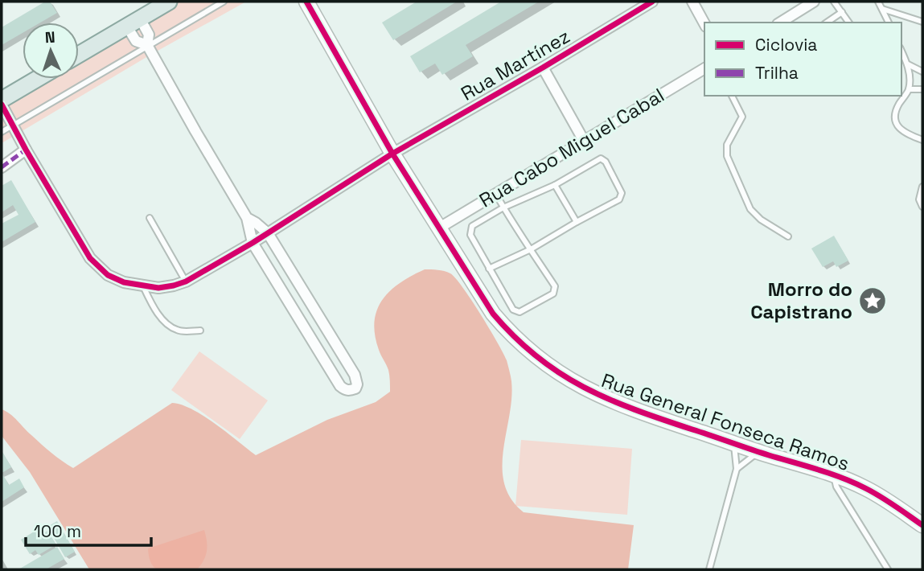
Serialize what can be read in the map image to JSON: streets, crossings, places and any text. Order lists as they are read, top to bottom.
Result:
{
  "streets": {
    "street": ["Rua Martínez", "Rua Cabo Miguel Cabal", "Rua General Fonseca Ramos"]
  },
  "crossings": [
    ["Rua Martínez", "Rua General Fonseca Ramos"],
    ["Rua Cabo Miguel Cabal", "Rua General Fonseca Ramos"]
  ],
  "places": {
    "place": ["Morro do Capistrano"]
  },
  "legend": ["Ciclovia", "Trilha"],
  "scale_bar": "100 m",
  "north": "top"
}
